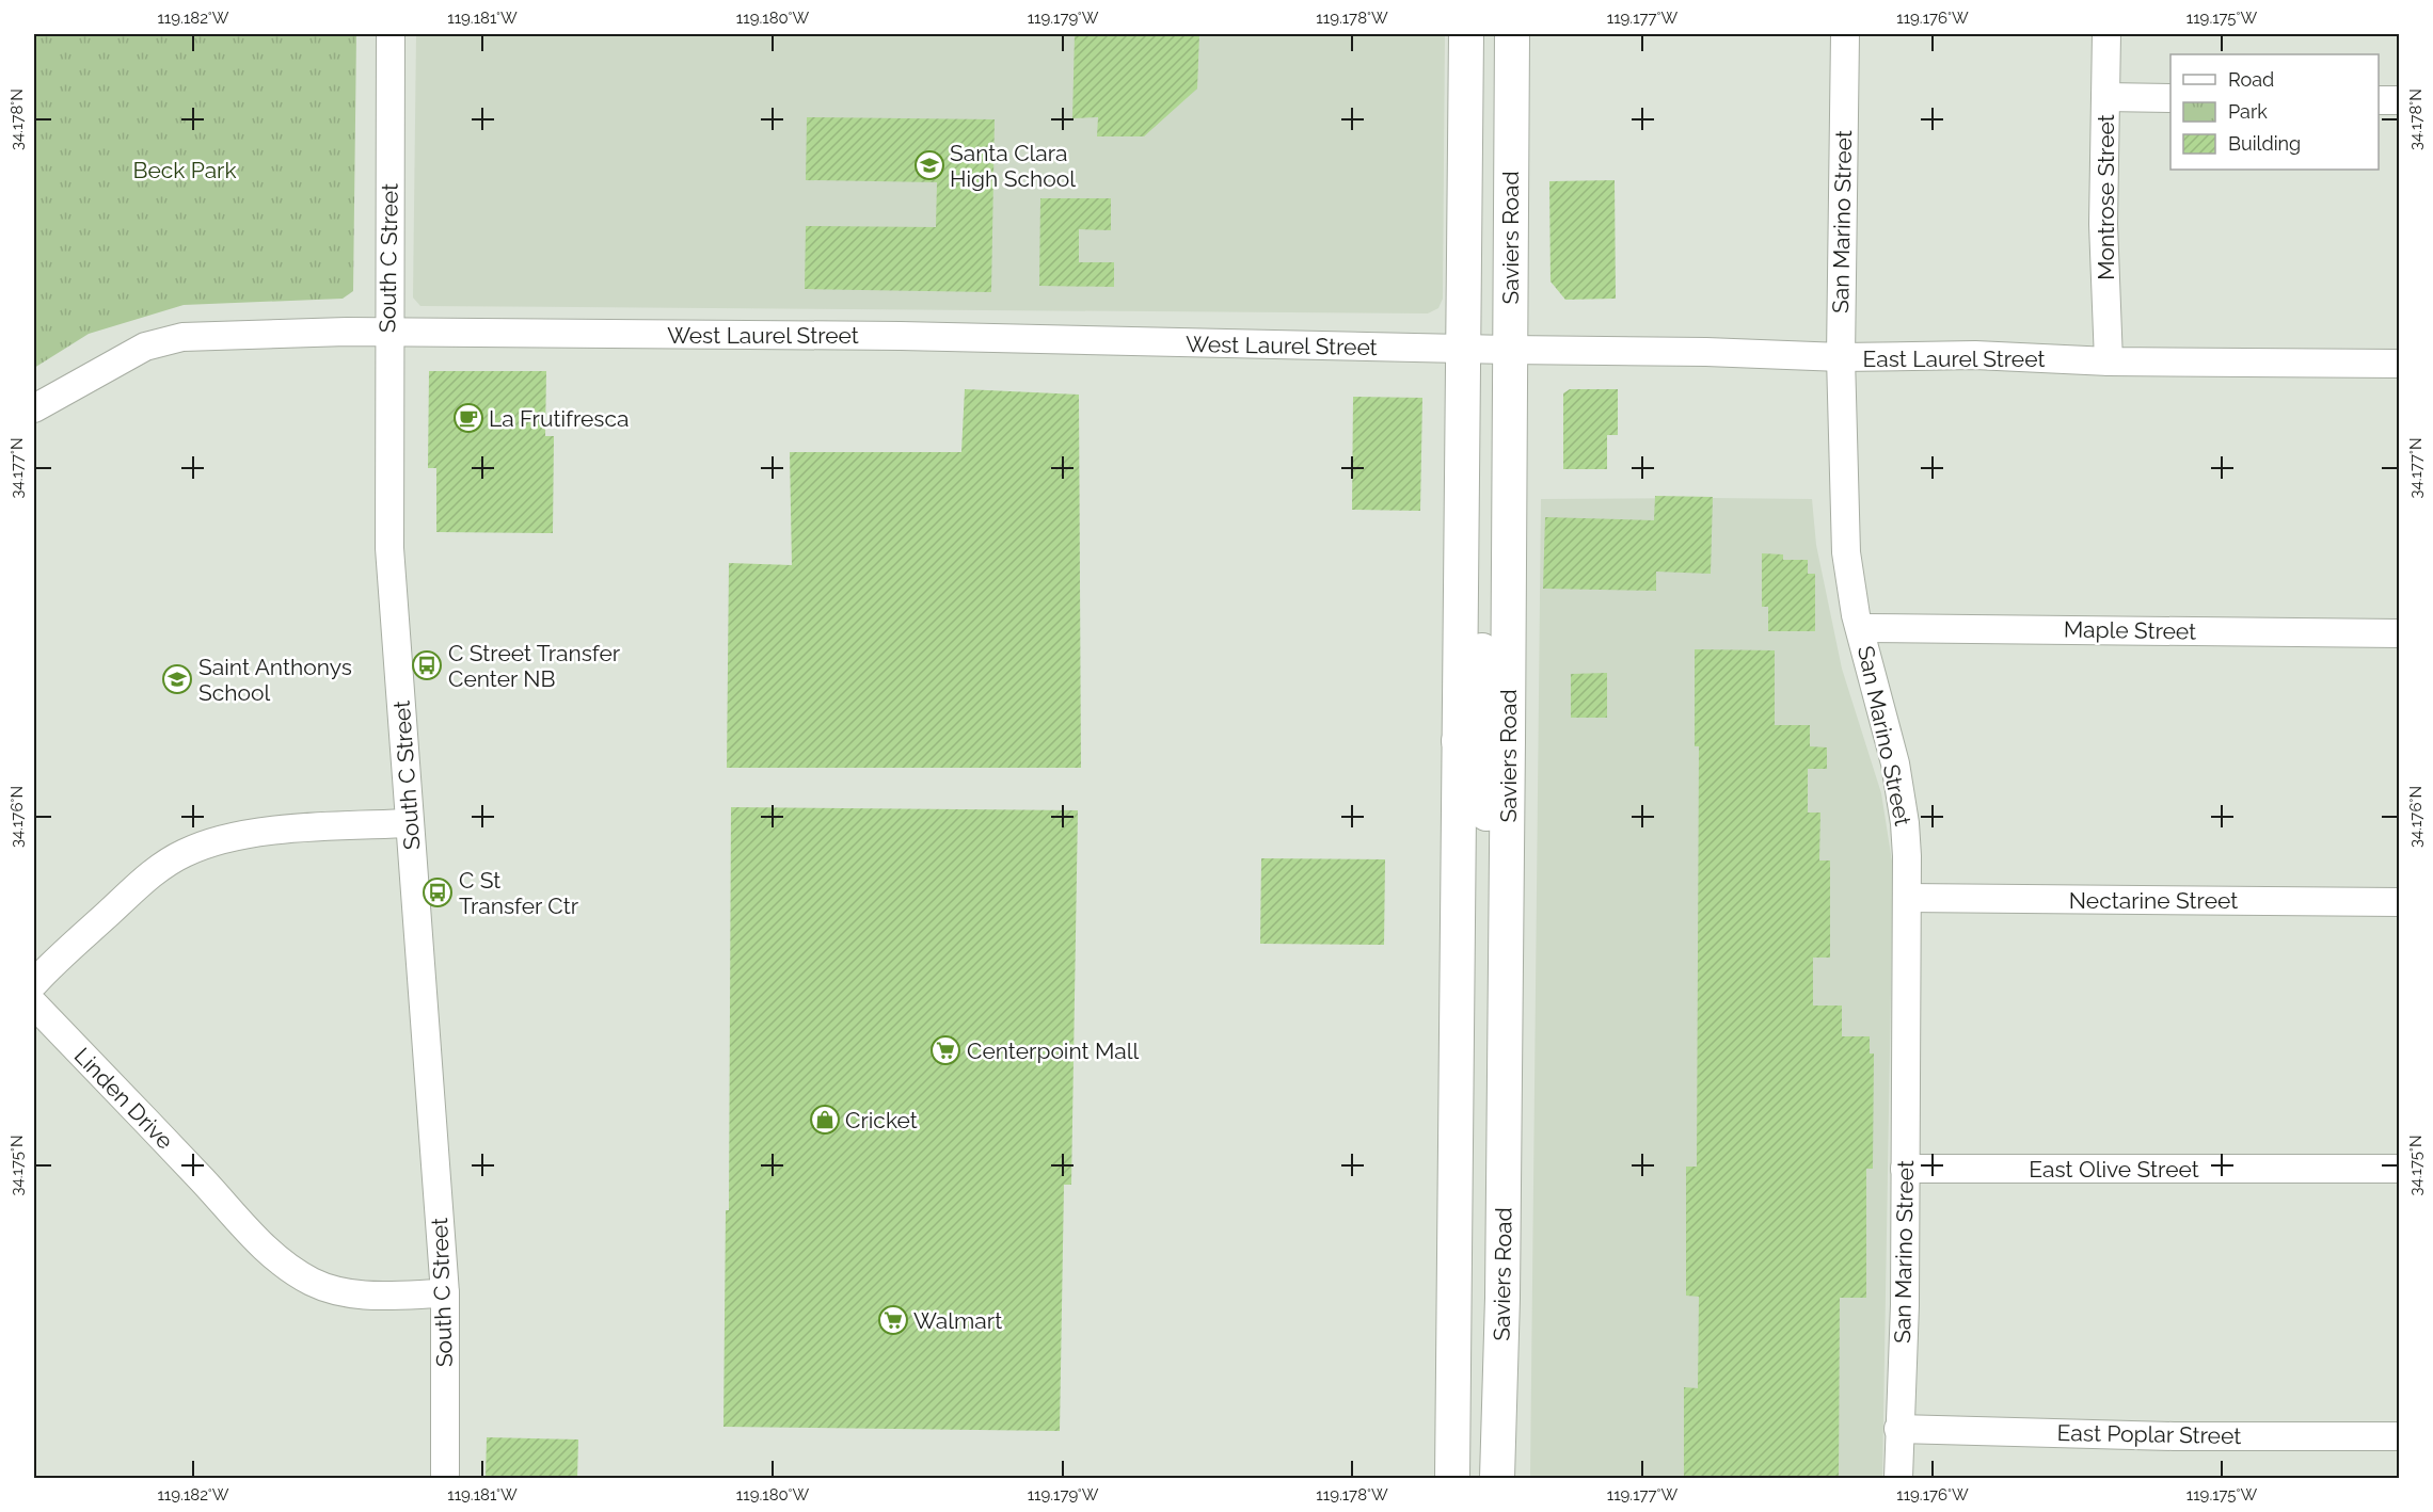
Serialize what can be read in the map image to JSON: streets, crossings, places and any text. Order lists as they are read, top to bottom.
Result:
{
  "streets": {
    "main road": ["Saviers Road"],
    "street": [
      "Montrose Street",
      "San Marino Street",
      "South C Street",
      "West Laurel Street",
      "East Laurel Street",
      "Maple Street",
      "Nectarine Street",
      "Linden Drive",
      "East Olive Street",
      "East Poplar Street"
    ]
  },
  "crossings": [
    ["Montrose Street", "East Laurel Street"],
    ["San Marino Street", "East Laurel Street"],
    ["San Marino Street", "Maple Street"],
    ["San Marino Street", "Nectarine Street"],
    ["San Marino Street", "East Olive Street"],
    ["San Marino Street", "East Poplar Street"],
    ["Saviers Road", "West Laurel Street"],
    ["Saviers Road", "East Laurel Street"],
    ["South C Street", "West Laurel Street"],
    ["South C Street", "Linden Drive"],
    ["West Laurel Street", "East Laurel Street"]
  ],
  "parks": ["Beck Park"],
  "places": {
    "school or university": ["Santa Clara High School", "Saint Anthonys School"],
    "cafe": ["La Frutifresca"],
    "bus stop": ["C Street Transfer Center NB", "C St Transfer Ctr"],
    "supermarket": ["Centerpoint Mall", "Walmart"],
    "shop": ["Cricket"]
  },
  "legend": ["Road", "Park", "Building"],
  "coordinates": [
    "119.182°W",
    "119.181°W",
    "119.180°W",
    "119.179°W",
    "119.178°W",
    "119.177°W",
    "119.176°W",
    "119.175°W",
    "34.178°N",
    "34.177°N",
    "34.176°N",
    "34.175°N"
  ]
}
